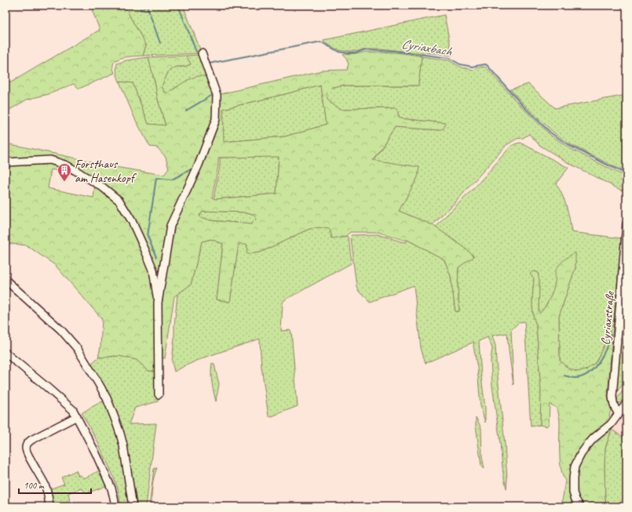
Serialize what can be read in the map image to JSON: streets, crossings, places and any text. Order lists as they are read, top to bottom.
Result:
{
  "streets": {
    "street": ["Cyriaxstraße"]
  },
  "water": ["Cyriaxbach"],
  "places": {
    "building": ["Forsthaus am Hasenkopf"]
  },
  "scale_bar": "100 m"
}
